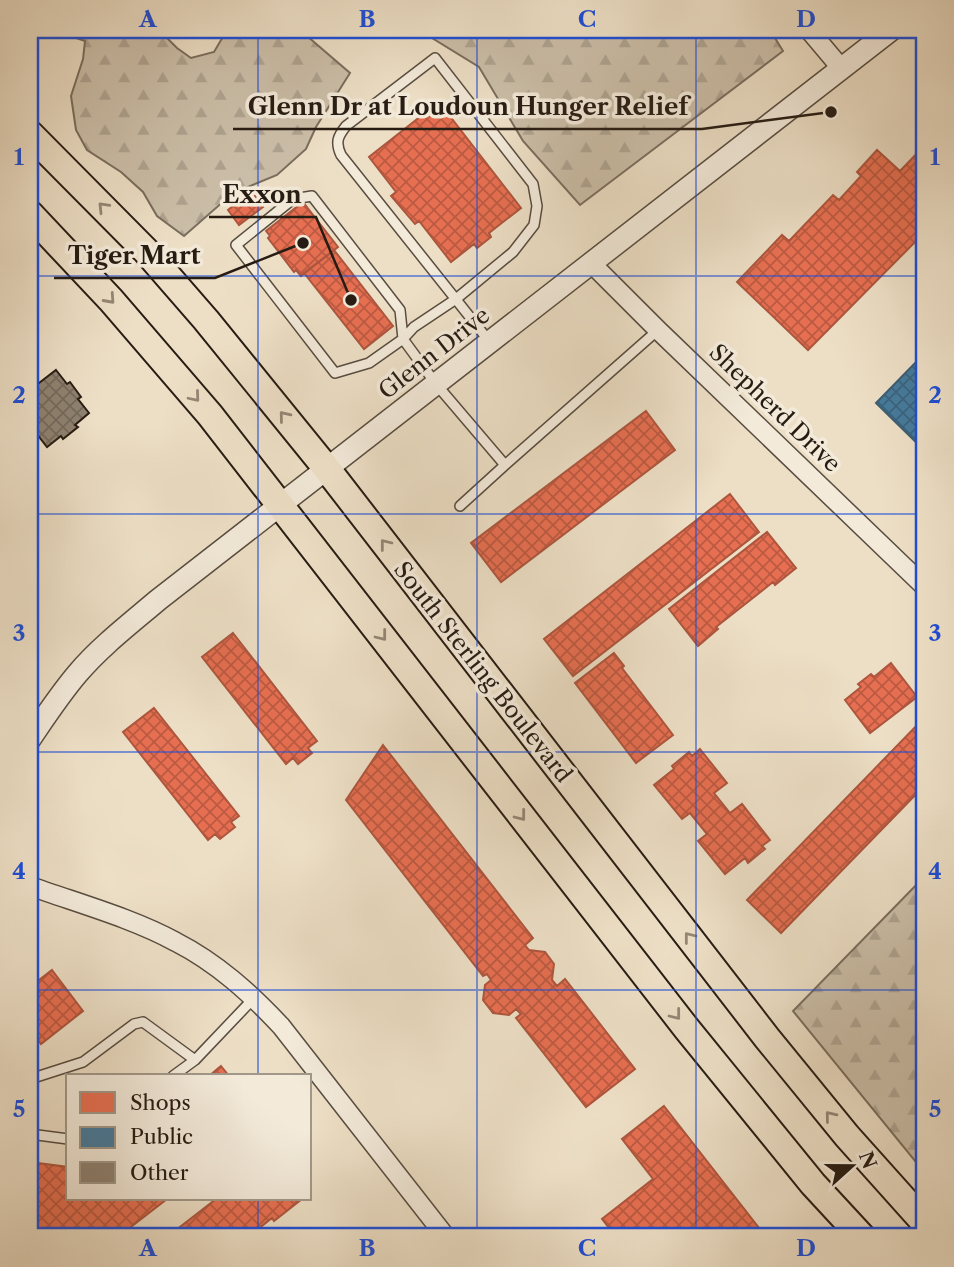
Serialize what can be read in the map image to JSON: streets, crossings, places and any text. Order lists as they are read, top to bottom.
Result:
{
  "streets": {
    "main road": ["South Sterling Boulevard"],
    "street": ["Glenn Drive", "Shepherd Drive"]
  },
  "crossings": [
    ["Glenn Drive", "Shepherd Drive"],
    ["Glenn Drive", "South Sterling Boulevard"]
  ],
  "places": ["Glenn Dr at Loudoun Hunger Relief", "Tiger Mart", "Exxon"],
  "legend": ["Shops", "Public", "Other"],
  "north": "right",
  "grid": {
    "columns": [
      "A",
      "B",
      "C",
      "D"
    ],
    "rows": [
      "1",
      "2",
      "3",
      "4",
      "5"
    ]
  }
}
